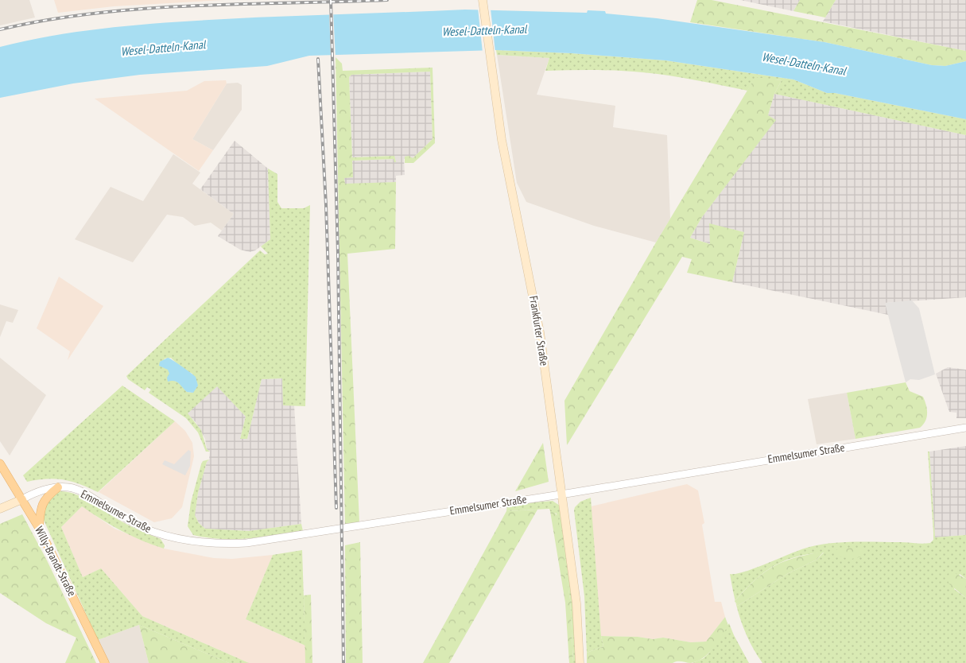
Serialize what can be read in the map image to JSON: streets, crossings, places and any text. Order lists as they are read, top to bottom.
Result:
{
  "streets": {
    "main road": ["Frankfurter Straße", "Willy-Brandt-Straße"],
    "street": ["Emmelsumer Straße"]
  },
  "crossings": [
    ["Frankfurter Straße", "Emmelsumer Straße"],
    ["Emmelsumer Straße", "Willy-Brandt-Straße"]
  ],
  "water": ["Wesel-Datteln-Kanal"]
}
